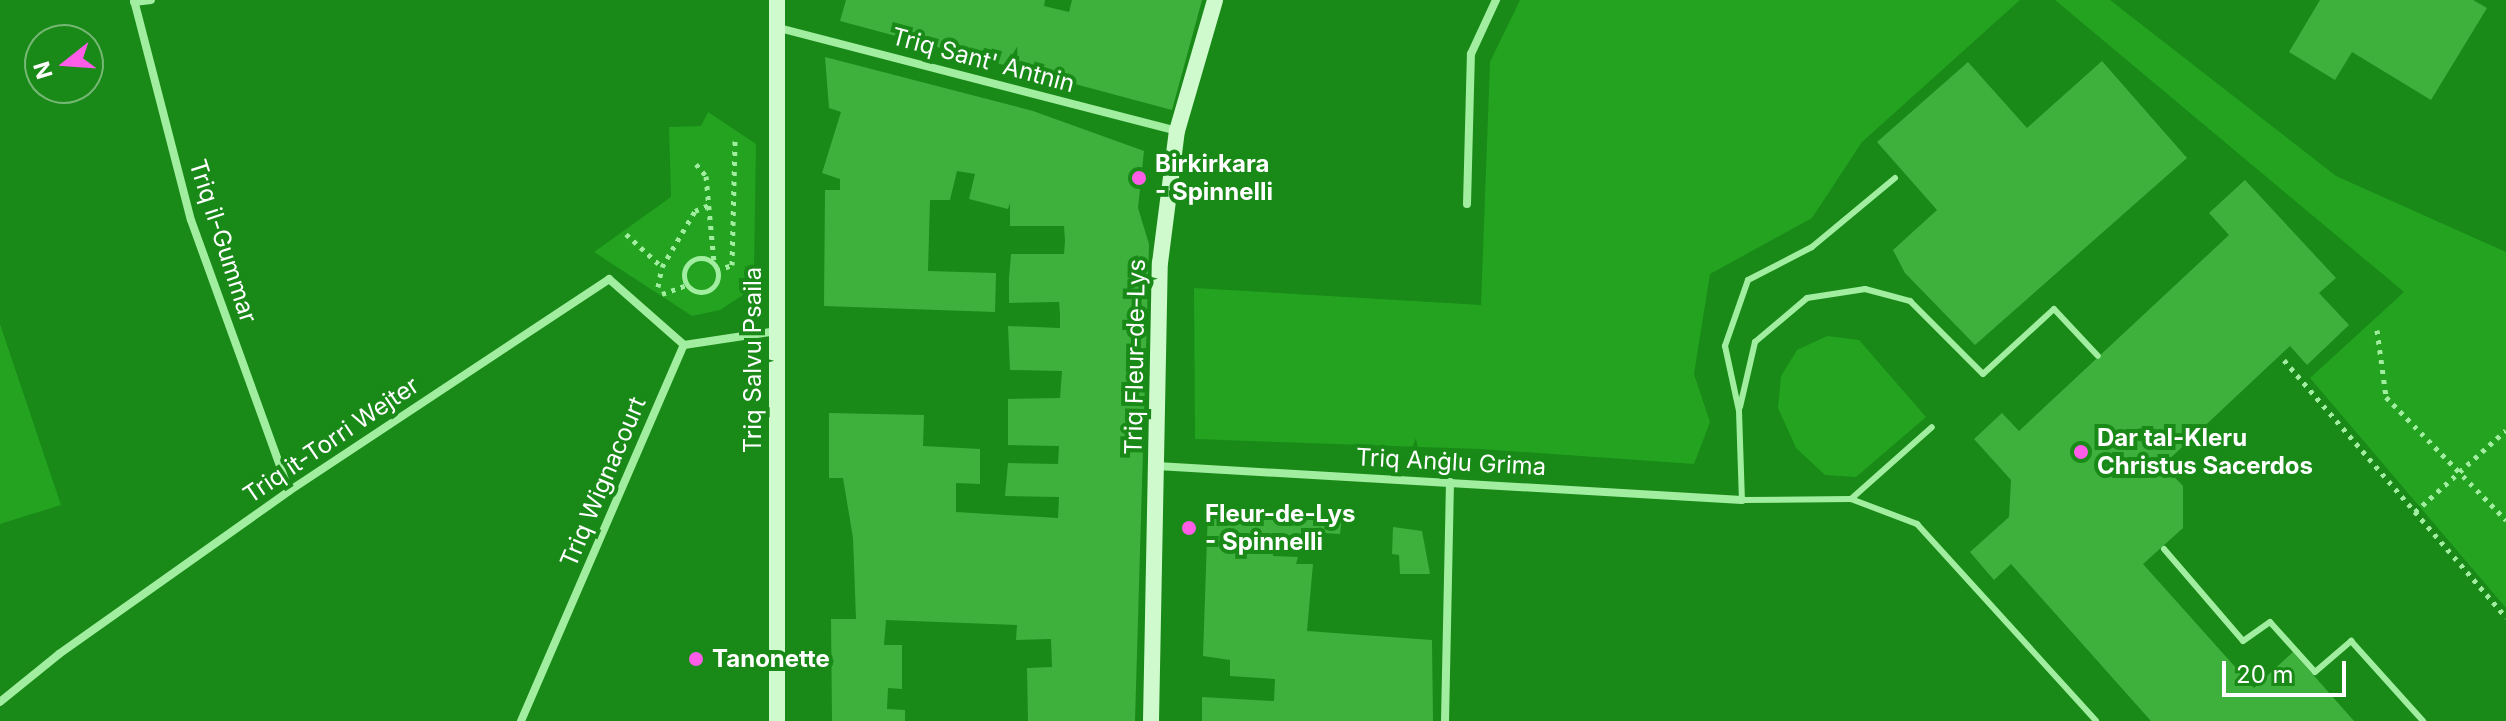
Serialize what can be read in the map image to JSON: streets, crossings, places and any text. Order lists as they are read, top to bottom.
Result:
{
  "streets": {
    "main road": ["Triq Fleur-de-Lys", "Triq Salvu Psaila"],
    "street": [
      "Triq Sant' Antnin",
      "Triq il-Gummar",
      "Triq it-Torri Wejter",
      "Triq Anġlu Grima",
      "Triq Wignacourt"
    ]
  },
  "crossings": [
    ["Triq Sant' Antnin", "Triq Fleur-de-Lys"],
    ["Triq Sant' Antnin", "Triq Salvu Psaila"],
    ["Triq il-Gummar", "Triq it-Torri Wejter"],
    ["Triq Fleur-de-Lys", "Triq Anġlu Grima"],
    ["Triq it-Torri Wejter", "Triq Wignacourt"]
  ],
  "places": [
    "Birkirkara - Spinnelli",
    "Dar tal-Kleru Christus Sacerdos",
    "Fleur-de-Lys - Spinnelli",
    "Tanonette"
  ],
  "scale_bar": "20 m",
  "north": "left"
}
